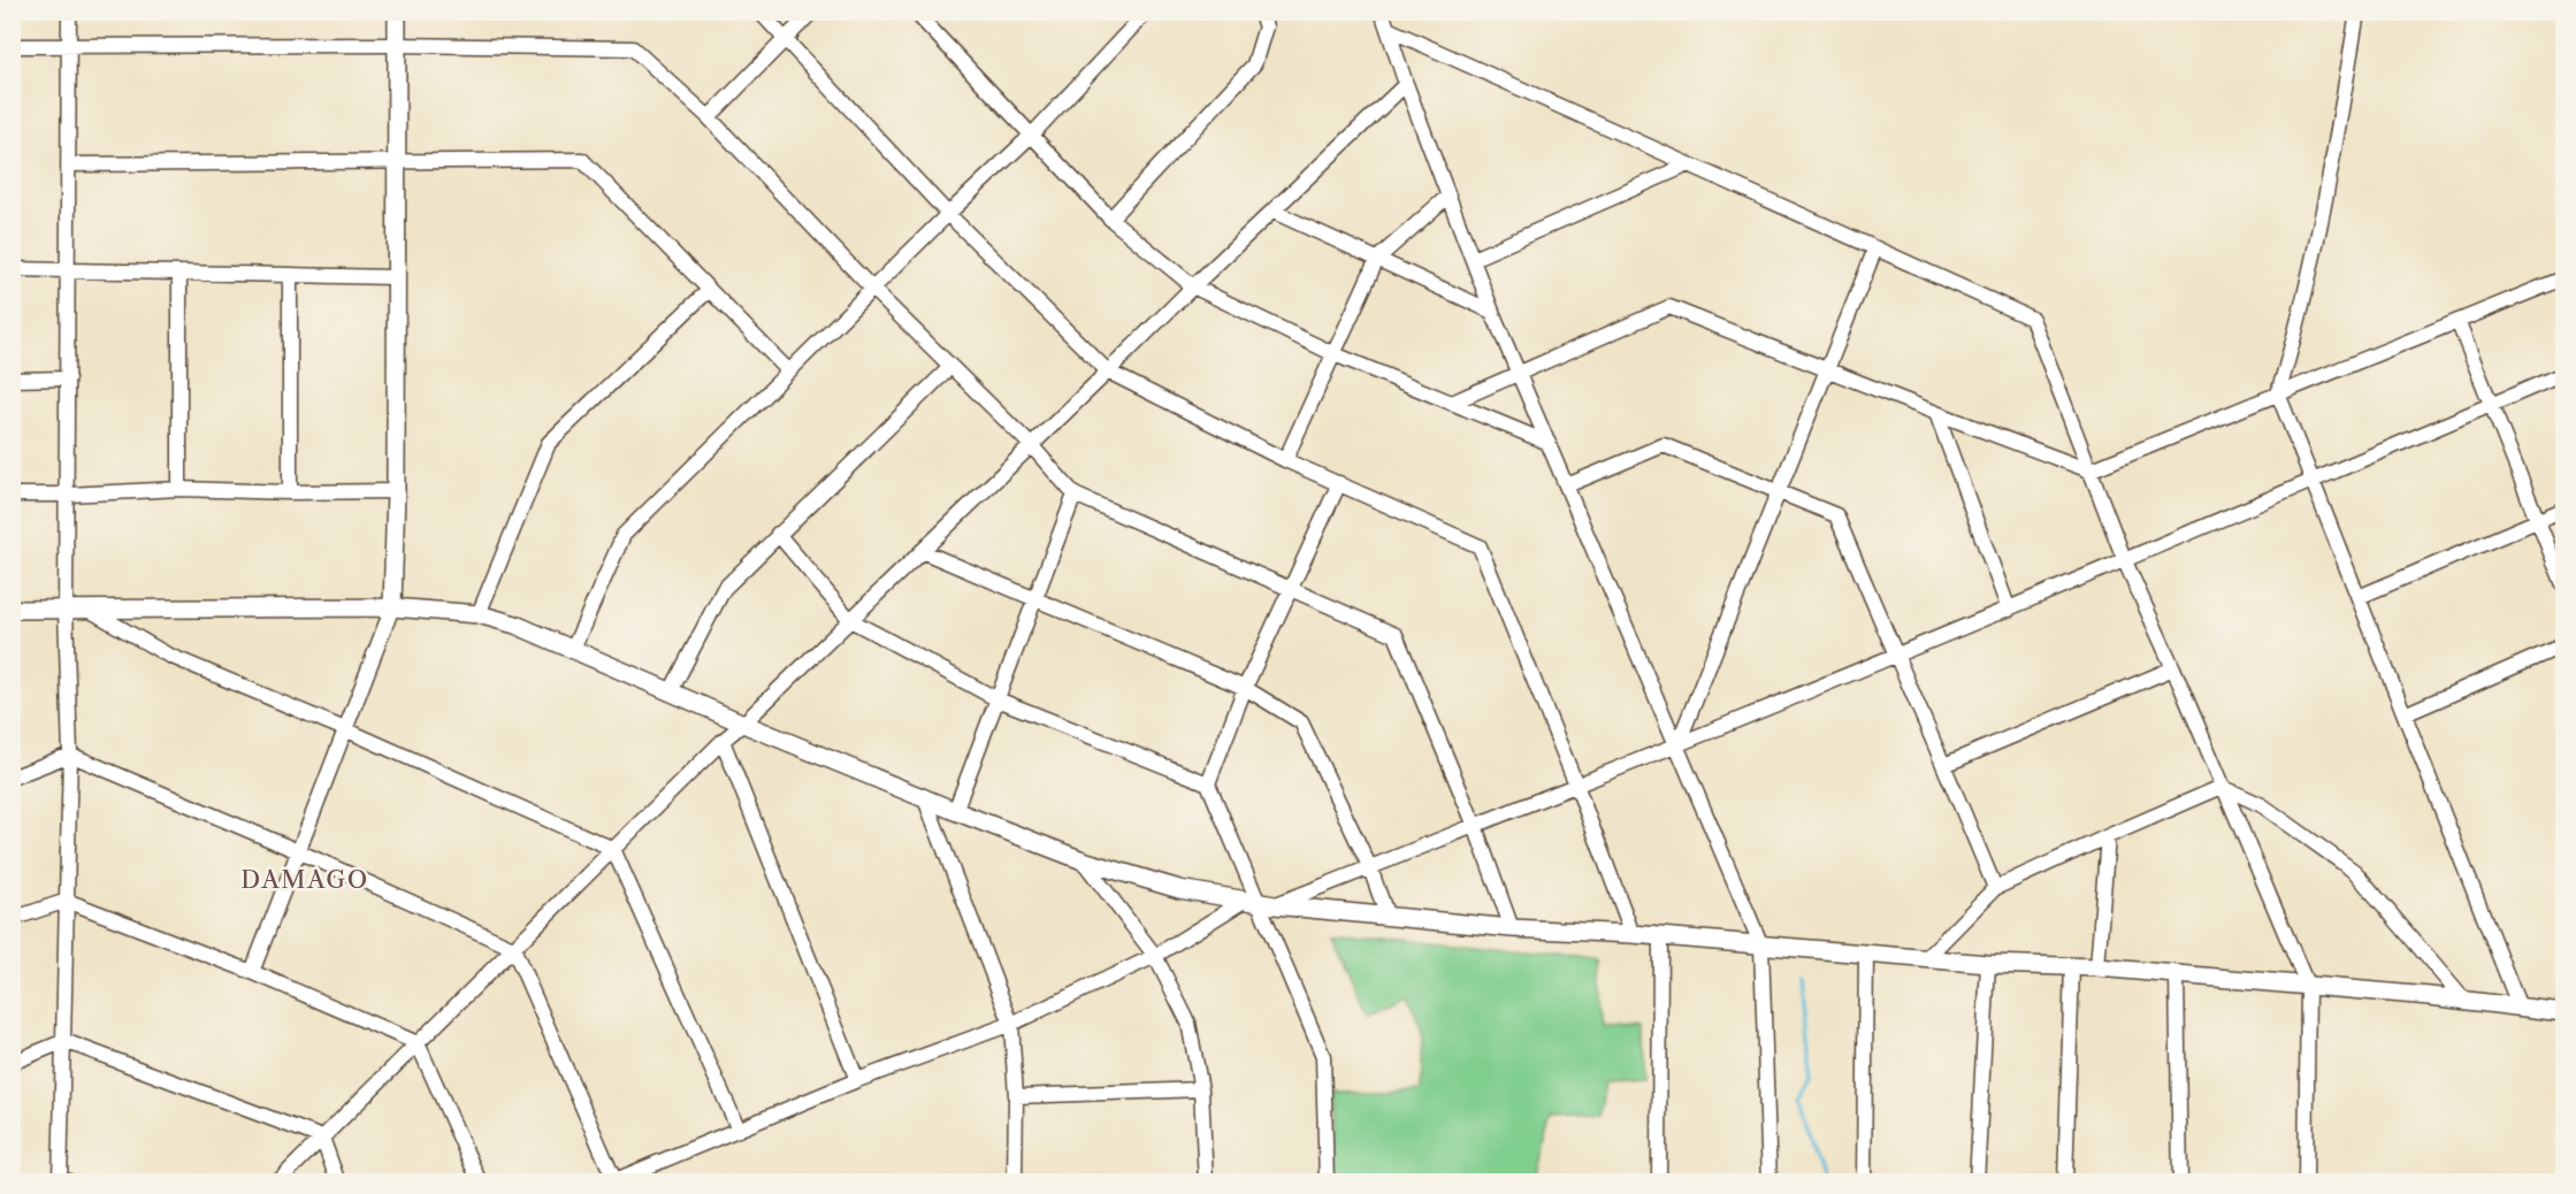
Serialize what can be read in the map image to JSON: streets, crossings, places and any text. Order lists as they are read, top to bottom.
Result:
{
  "districts": ["DAMAGO"]
}
